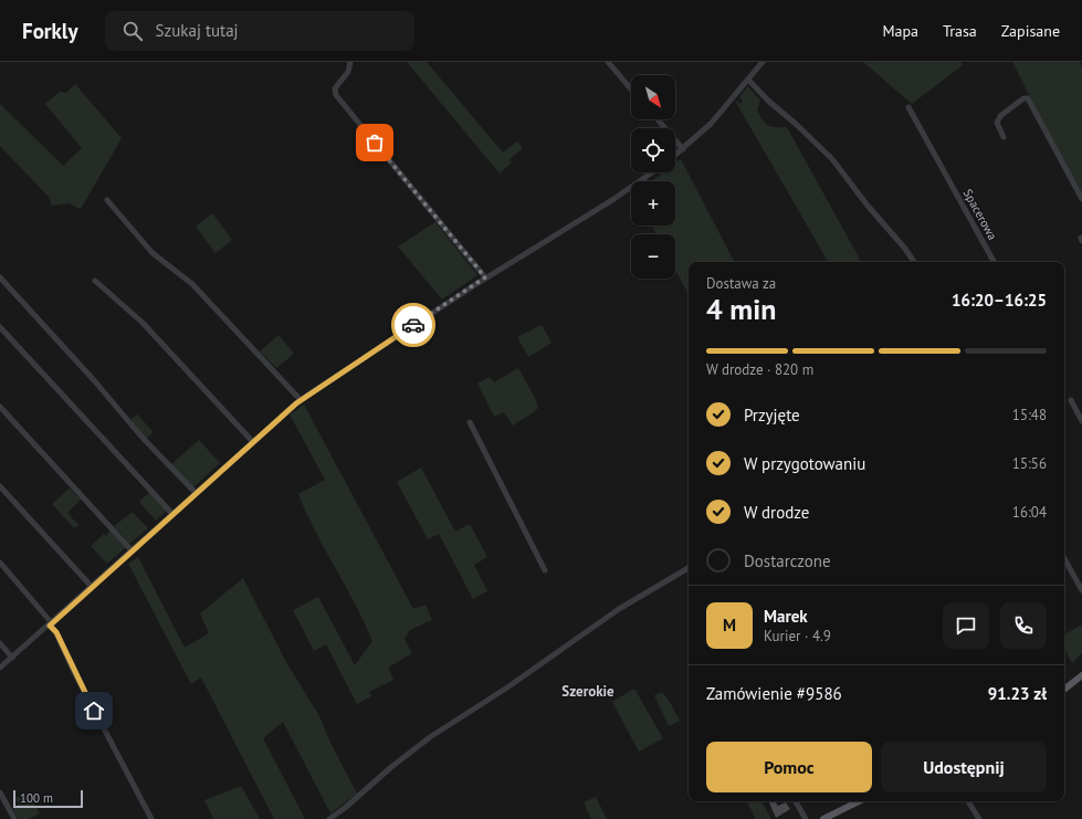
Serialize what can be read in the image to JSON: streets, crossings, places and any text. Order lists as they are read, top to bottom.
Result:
{
  "streets": {
    "street": ["Spacerowa"]
  },
  "districts": ["Szerokie"],
  "scale_bar": "100 m",
  "north": "bottom right",
  "page": {
    "header": "Forkly",
    "search": "Szukaj tutaj",
    "nav": ["Mapa", "Trasa", "Zapisane"],
    "map_buttons": ["+", "−"],
    "heading": ["4 min", "Dostawa za", "16:20–16:25"],
    "panel": [
      "Marek",
      "Kurier · 4.9",
      "Zamówienie #9586",
      "91.23 zł"
    ],
    "bar": "W drodze · 820 m",
    "list": [
      ["Przyjęte", "15:48"],
      ["W przygotowaniu", "15:56"],
      ["W drodze", "16:04"],
      "Dostarczone"
    ],
    "round": "M",
    "buttons": ["Pomoc", "Udostępnij"],
    "scale": "100 m"
  }
}
